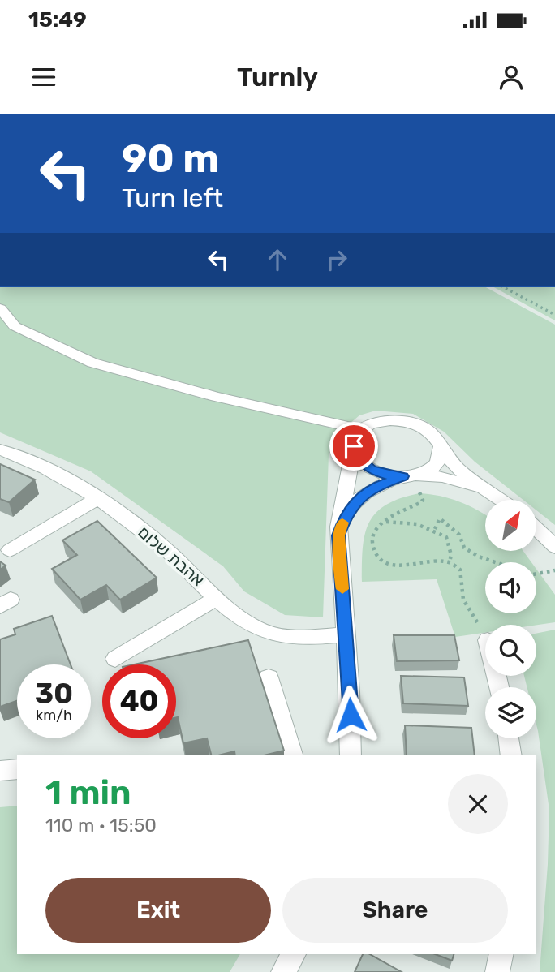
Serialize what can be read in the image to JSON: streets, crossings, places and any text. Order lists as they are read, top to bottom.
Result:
{
  "streets": {
    "street": ["אהבת שלום"]
  },
  "north": "top right",
  "page": {
    "status": "15:49",
    "header": "Turnly",
    "turn": ["90 m", "Turn left"],
    "speed": "30 km/h",
    "limit": "40",
    "heading": ["1 min", "110 m · 15:50"],
    "buttons": ["Exit", "Share"]
  }
}
